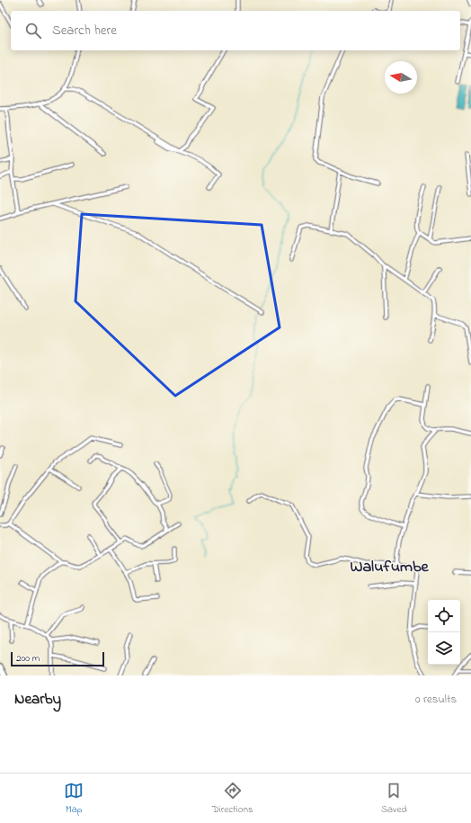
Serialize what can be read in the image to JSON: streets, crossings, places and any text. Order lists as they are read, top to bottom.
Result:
{
  "districts": ["Walufumbe"],
  "scale_bar": "200 m",
  "north": "left",
  "page": {
    "search": "Search here",
    "scale": "200 m",
    "heading": ["Nearby", "0 results"],
    "nav": ["Map", "Directions", "Saved"]
  }
}
